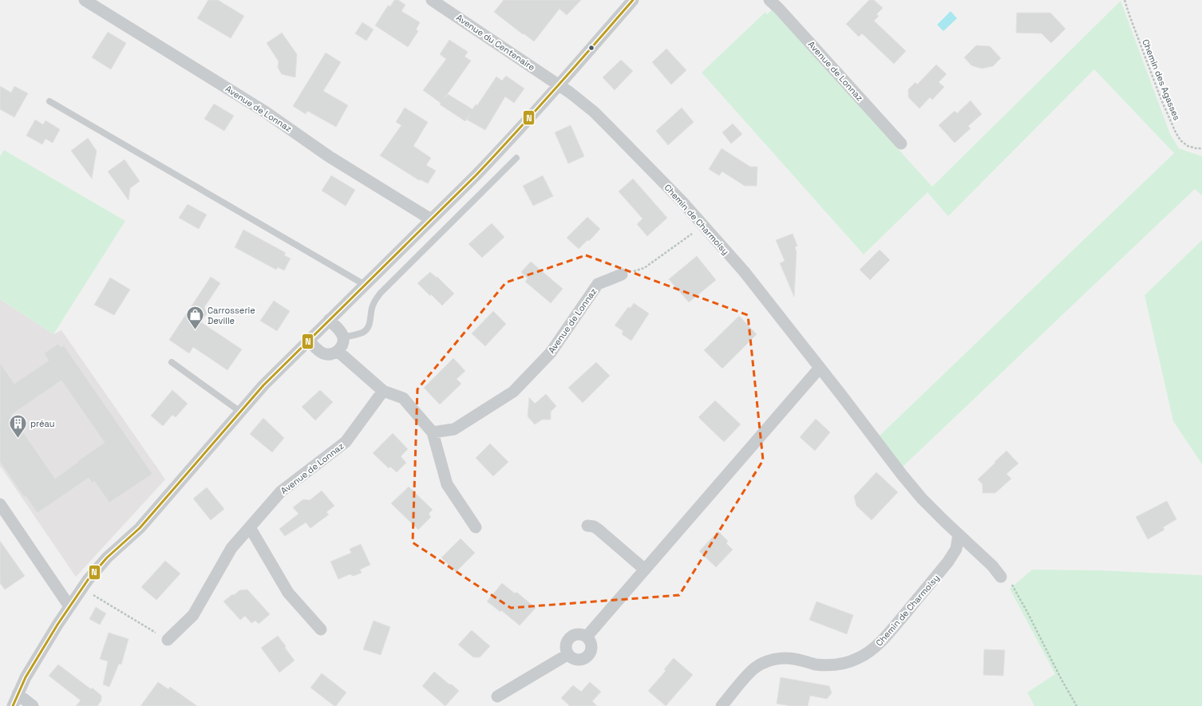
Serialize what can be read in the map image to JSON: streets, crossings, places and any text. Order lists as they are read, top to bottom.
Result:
{
  "streets": {
    "street": ["Avenue du Centenaire", "Avenue de Lonnaz", "Chemin de Charmoisy"],
    "path": ["Chemin des Agasses"]
  },
  "crossings": [
    ["Avenue du Centenaire", "Chemin de Charmoisy"]
  ],
  "places": {
    "shop": ["Carrosserie Deville"],
    "building": ["préau"]
  },
  "lines": ["transit line N"]
}
